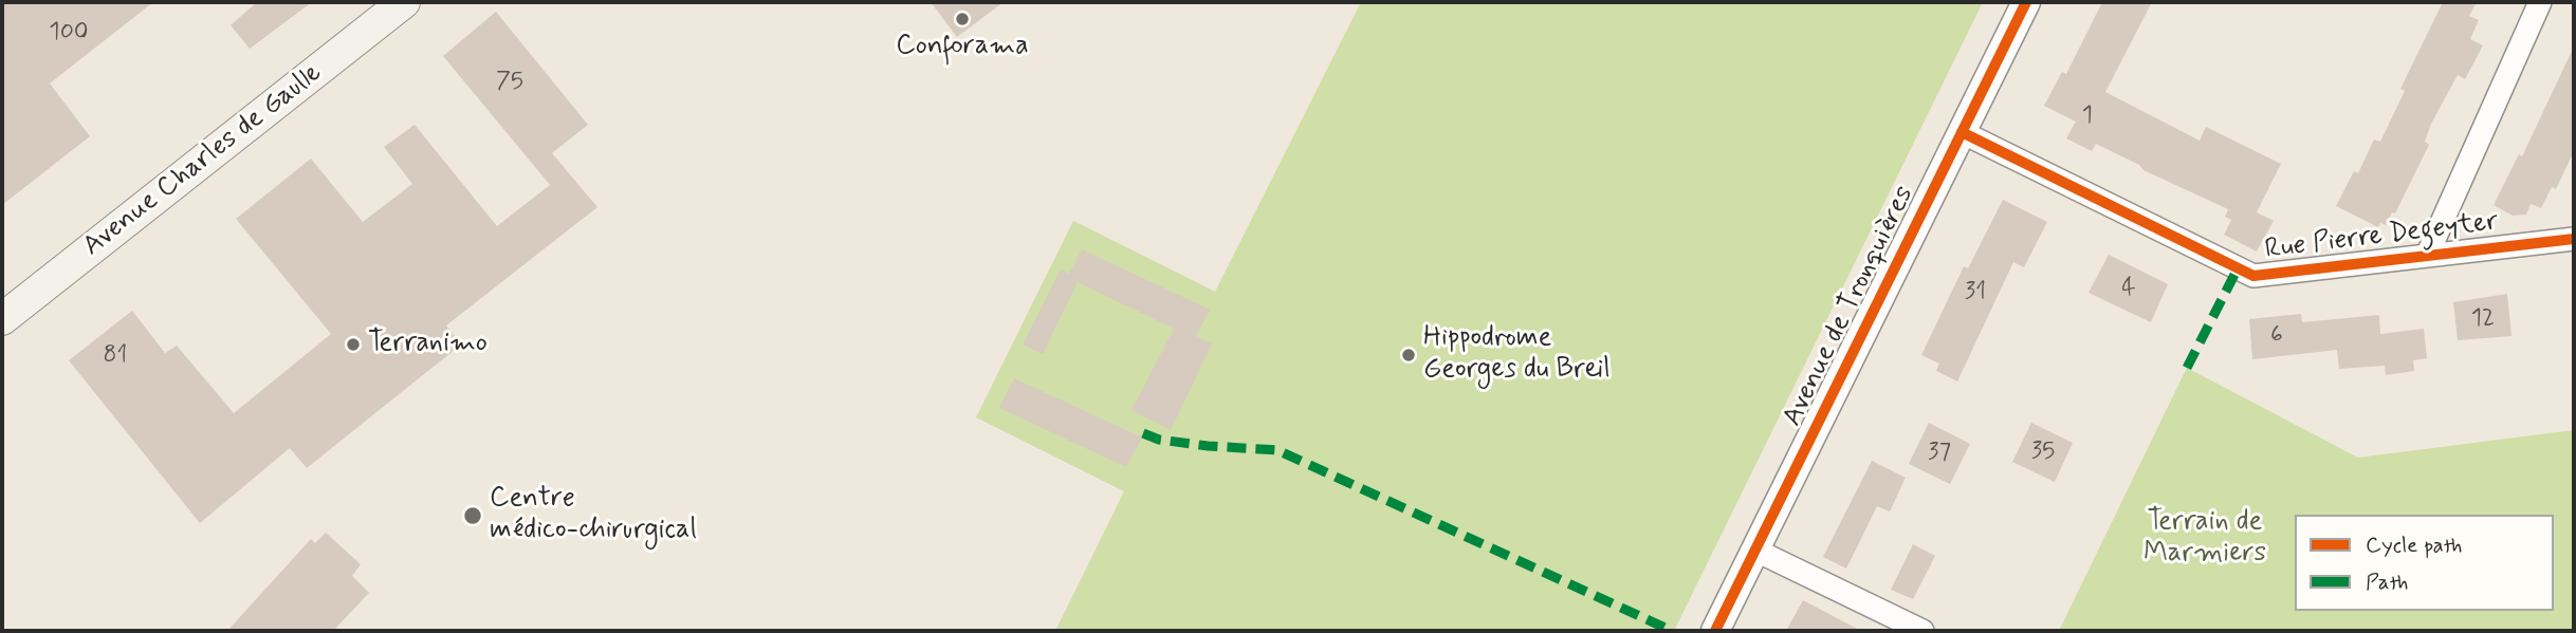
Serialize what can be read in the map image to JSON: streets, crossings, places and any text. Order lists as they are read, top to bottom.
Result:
{
  "streets": {
    "main road": ["Avenue Charles de Gaulle"],
    "street": ["Rue Pierre Degeyter", "Avenue de Tronquières"]
  },
  "crossings": [
    ["Rue Pierre Degeyter", "Avenue de Tronquières"]
  ],
  "parks": ["Terrain de Marmiers"],
  "places": [
    "Conforama",
    "Terranimo",
    "Hippodrome Georges du Breil",
    "Centre médico-chirurgical"
  ],
  "house_numbers": [
    "100",
    "75",
    "1",
    "4",
    "31",
    "12",
    "6",
    "81",
    "35",
    "37"
  ],
  "legend": ["Cycle path", "Path"]
}
